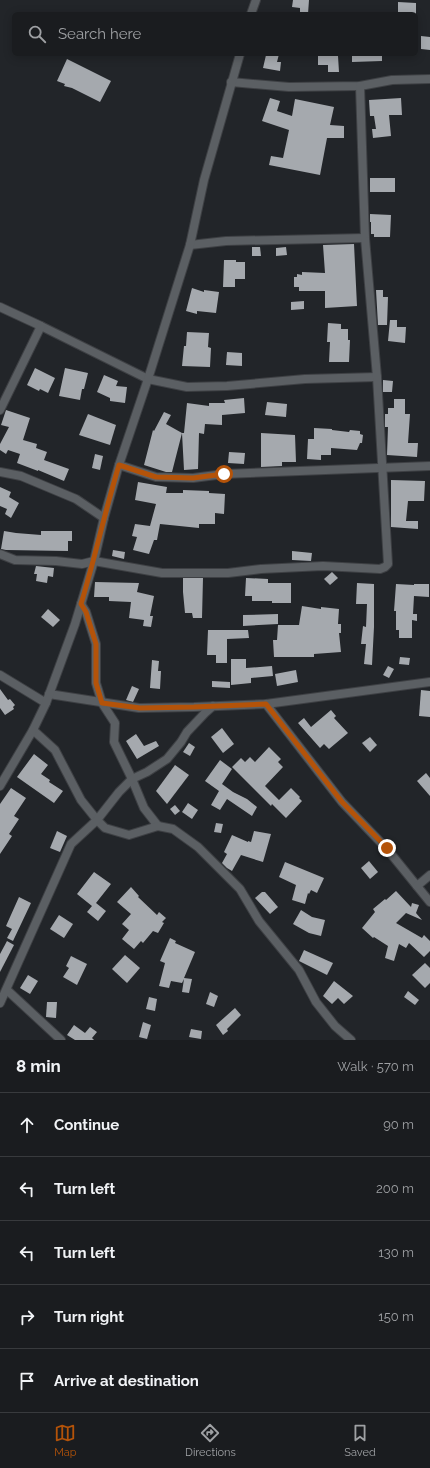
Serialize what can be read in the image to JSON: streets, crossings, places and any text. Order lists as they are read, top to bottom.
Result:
{
  "page": {
    "search": "Search here",
    "heading": ["8 min", "Walk · 570 m"],
    "list": [
      ["Continue", "90 m"],
      ["Turn left", "200 m"],
      ["Turn left", "130 m"],
      ["Turn right", "150 m"],
      "Arrive at destination"
    ],
    "nav": ["Map", "Directions", "Saved"]
  }
}
